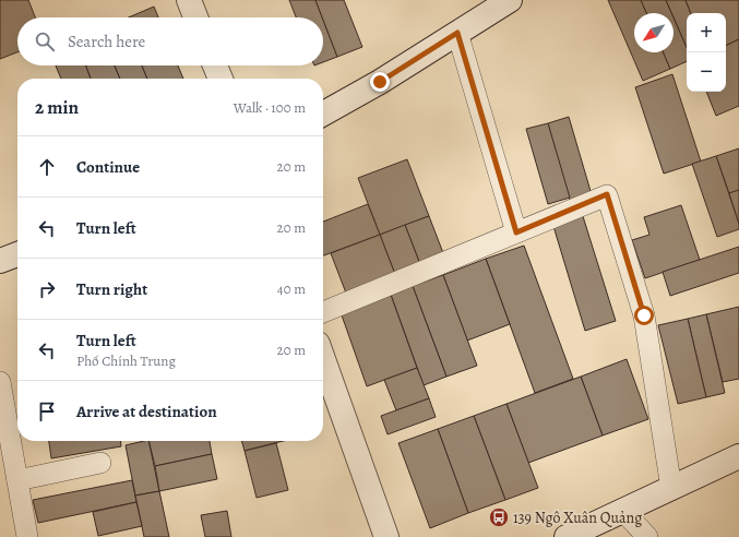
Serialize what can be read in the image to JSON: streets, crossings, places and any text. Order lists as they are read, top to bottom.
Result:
{
  "places": {
    "bus stop": ["139 Ngô Xuân Quảng"]
  },
  "north": "bottom left",
  "page": {
    "map_buttons": ["+", "−"],
    "search": "Search here",
    "heading": ["2 min", "Walk · 100 m"],
    "list": [
      ["Continue", "20 m"],
      ["Turn left", "20 m"],
      ["Turn right", "40 m"],
      ["Turn left", "Phố Chính Trung", "20 m"],
      "Arrive at destination"
    ]
  }
}
